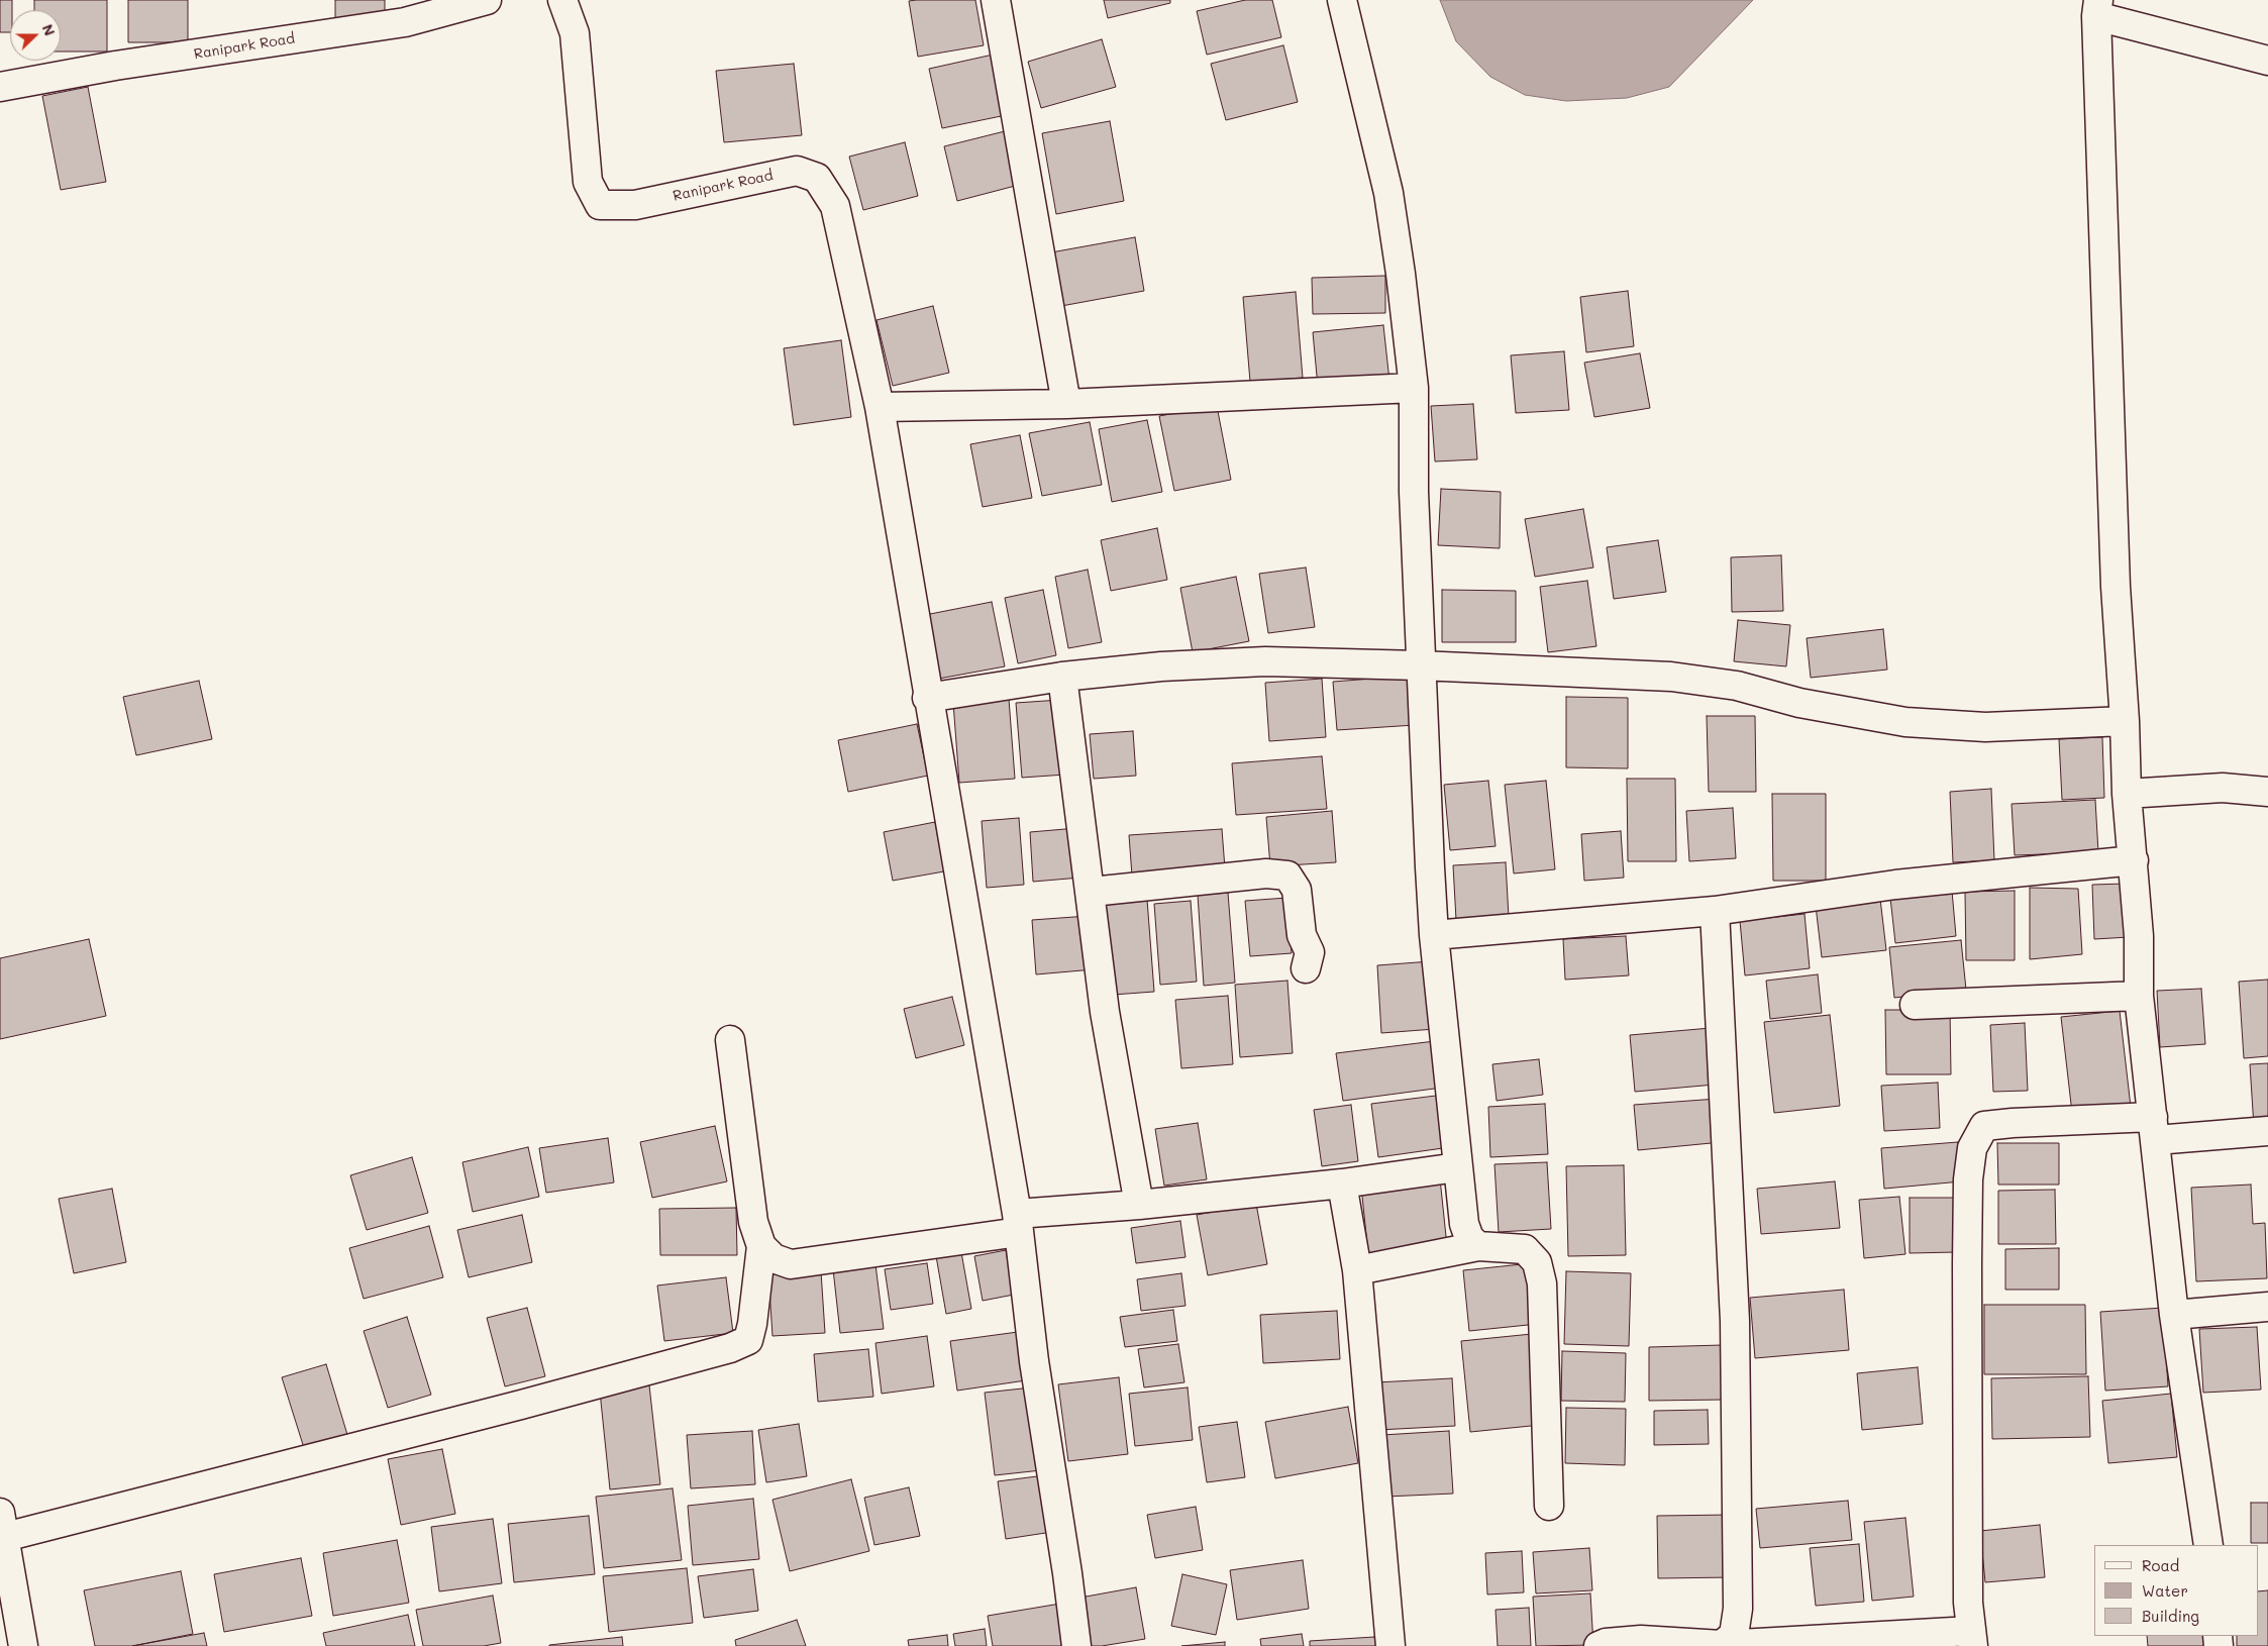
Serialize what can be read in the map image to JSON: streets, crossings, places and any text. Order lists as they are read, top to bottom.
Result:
{
  "streets": {
    "street": ["Ranipark Road"]
  },
  "legend": ["Road", "Water", "Building"],
  "north": "right"
}
